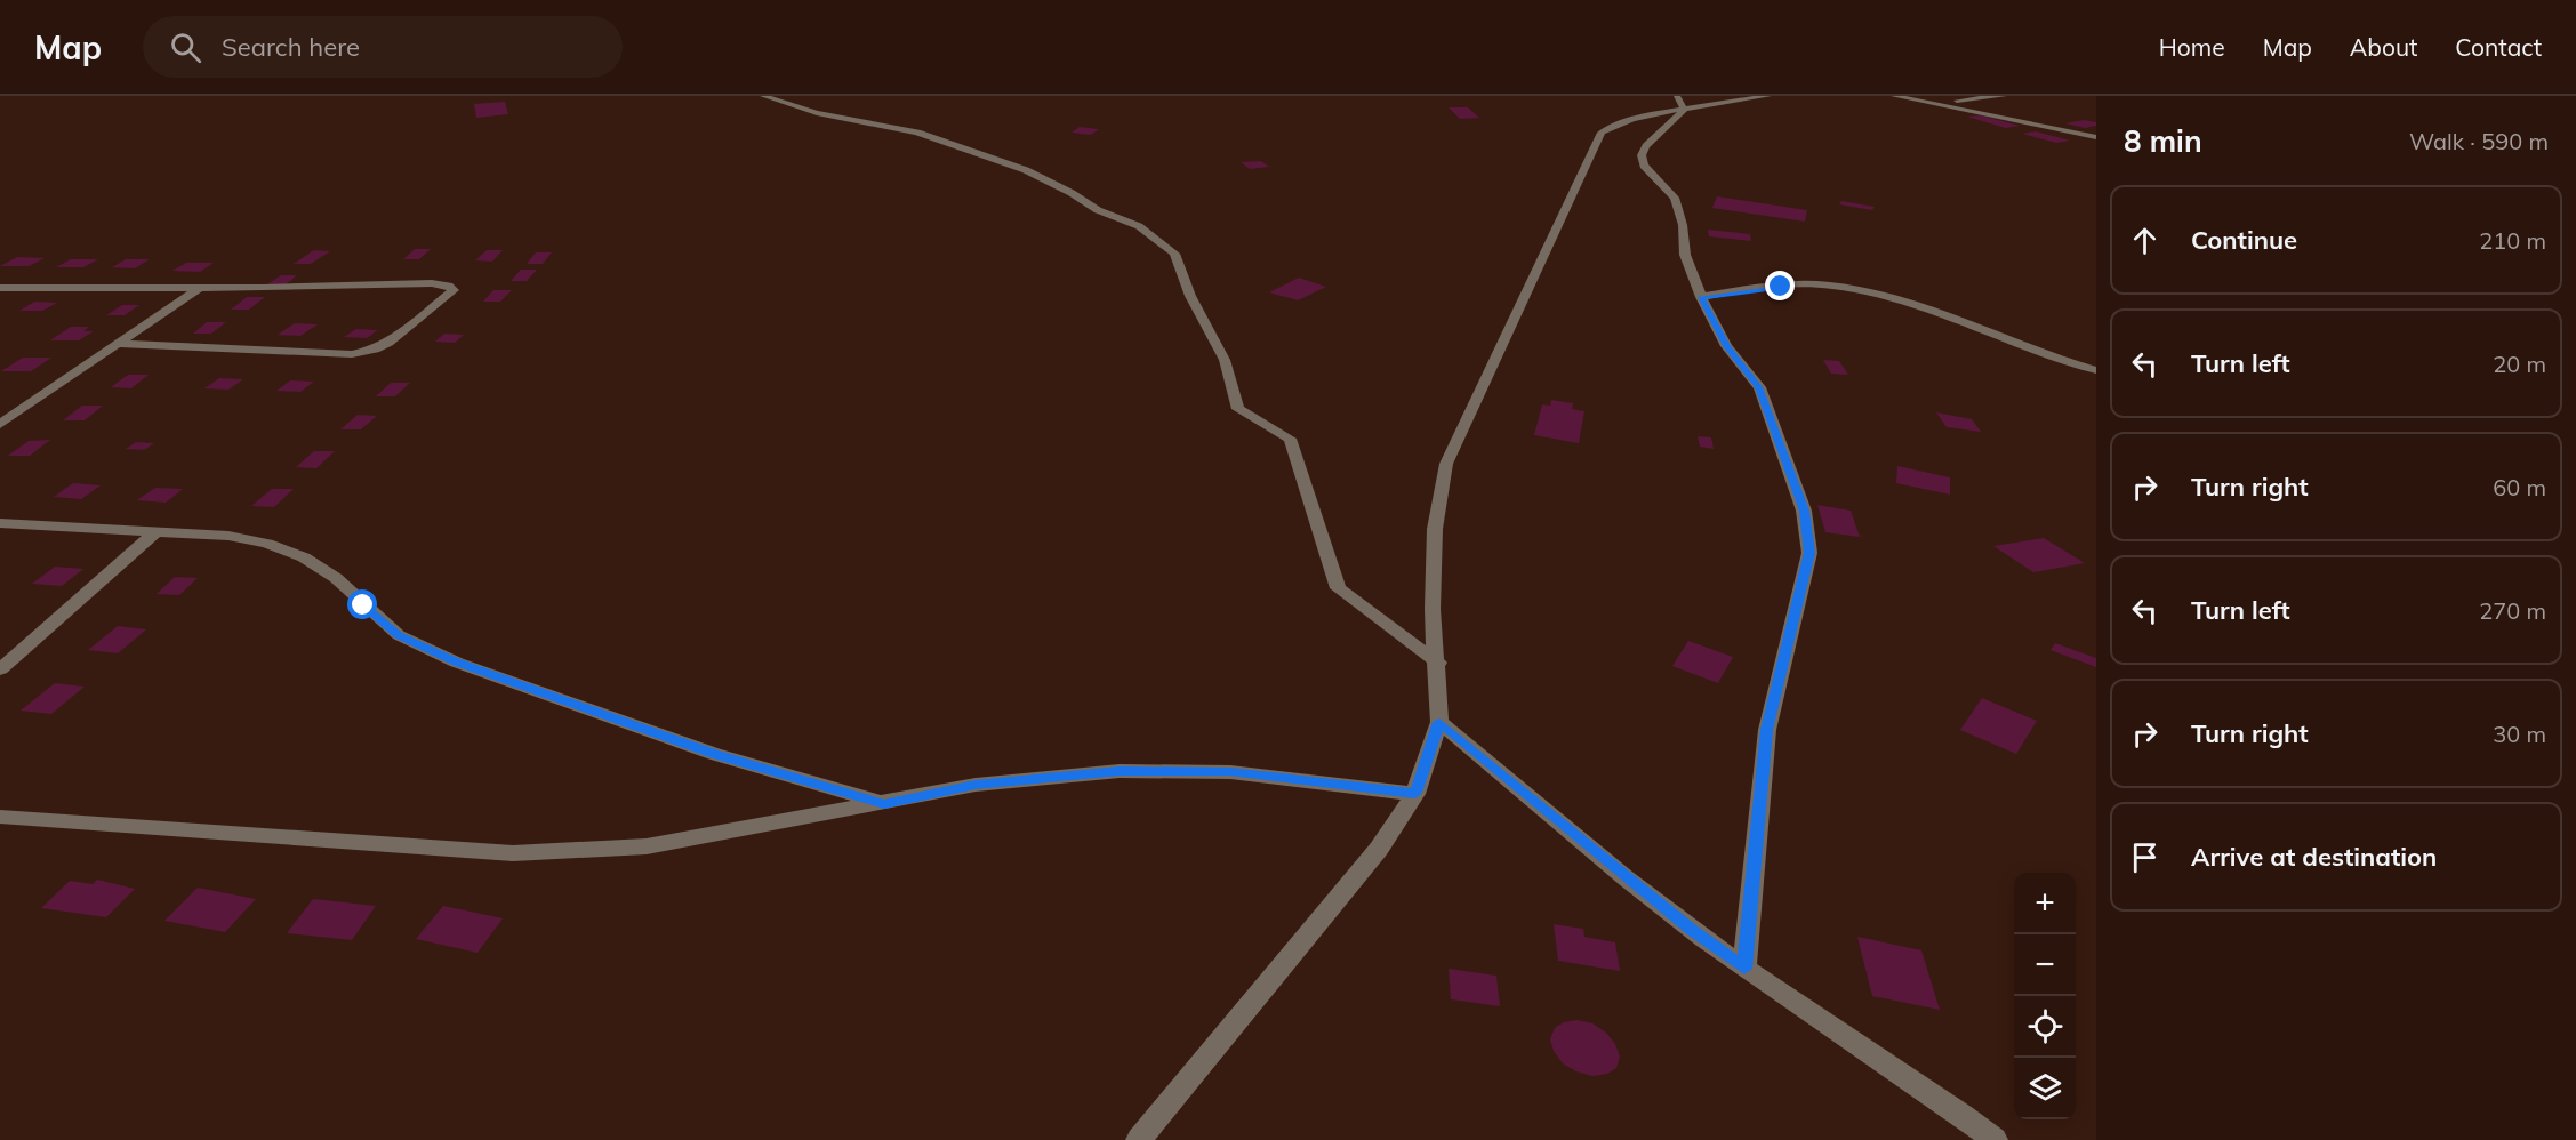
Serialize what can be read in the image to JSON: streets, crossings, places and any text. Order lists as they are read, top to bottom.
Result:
{
  "page": {
    "header": "Map",
    "search": "Search here",
    "nav": [
      "Home",
      "Map",
      "About",
      "Contact"
    ],
    "heading": ["8 min", "Walk · 590 m"],
    "list": [
      ["Continue", "210 m"],
      ["Turn left", "20 m"],
      ["Turn right", "60 m"],
      ["Turn left", "270 m"],
      ["Turn right", "30 m"],
      "Arrive at destination"
    ],
    "map_buttons": ["+", "−"]
  }
}
